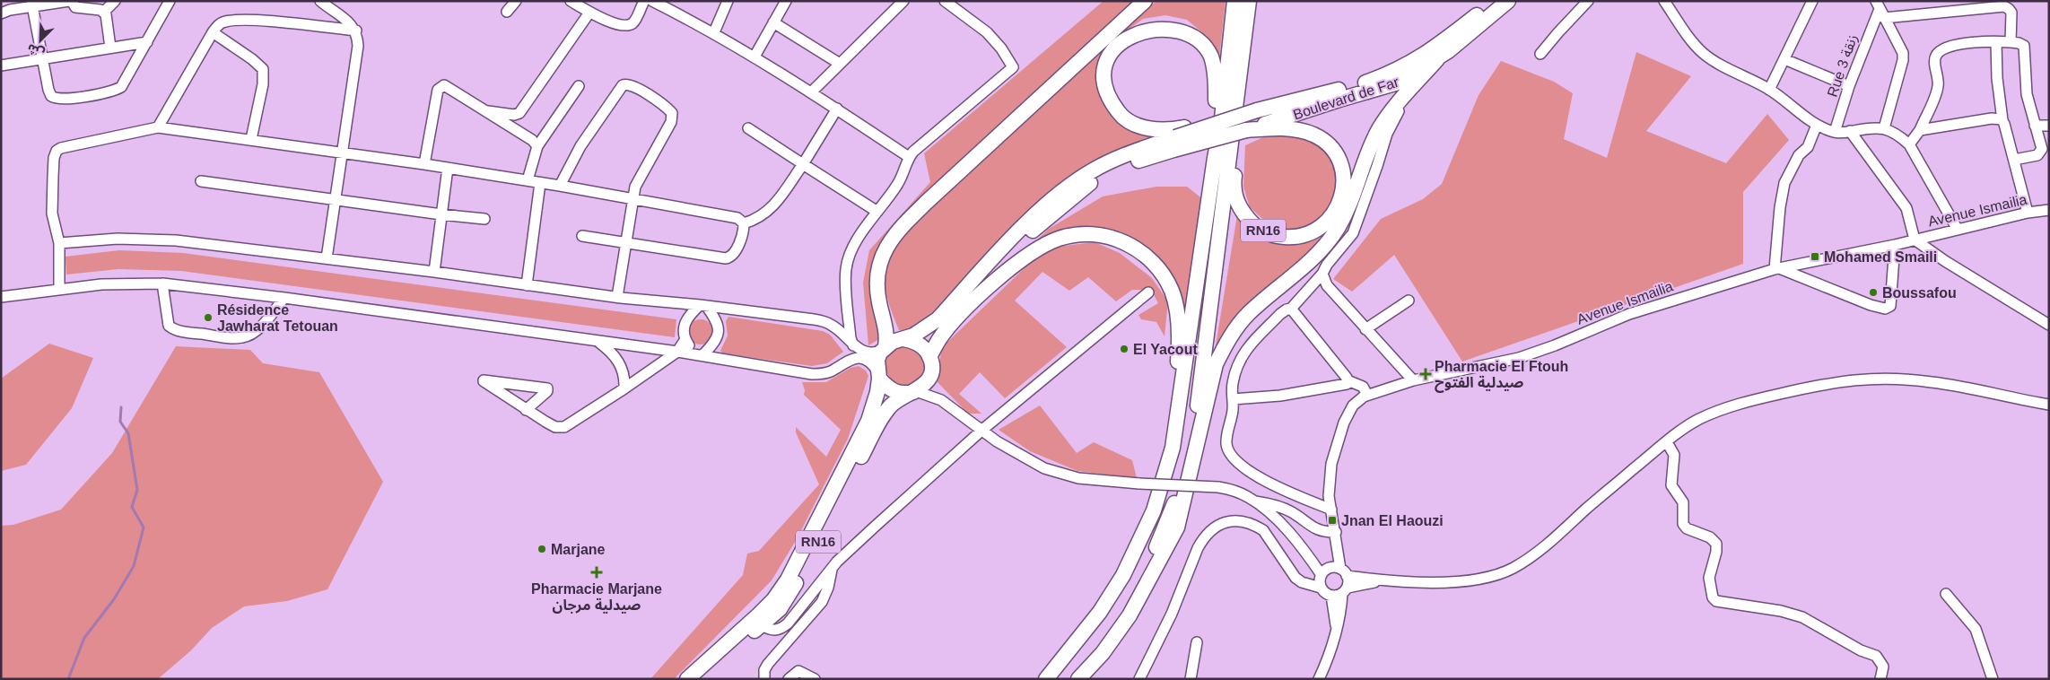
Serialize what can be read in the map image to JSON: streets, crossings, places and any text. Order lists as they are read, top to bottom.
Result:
{
  "streets": {
    "highway": ["Boulevard de Far", "RN16"],
    "street": ["Rue 3 زنقة", "Avenue Ismailia"]
  },
  "crossings": [
    ["Boulevard de Far", "RN16"]
  ],
  "places": {
    "transit": ["Mohamed Smaili", "Jnan El Haouzi"],
    "other": [
      "Boussafou",
      "Résidence Jawharat Tetouan",
      "El Yacout",
      "Marjane"
    ],
    "health": ["Pharmacie El Ftouh صيدلية الفتوح", "Pharmacie Marjane صيدلية مرجان"]
  },
  "north": "bottom left"
}
